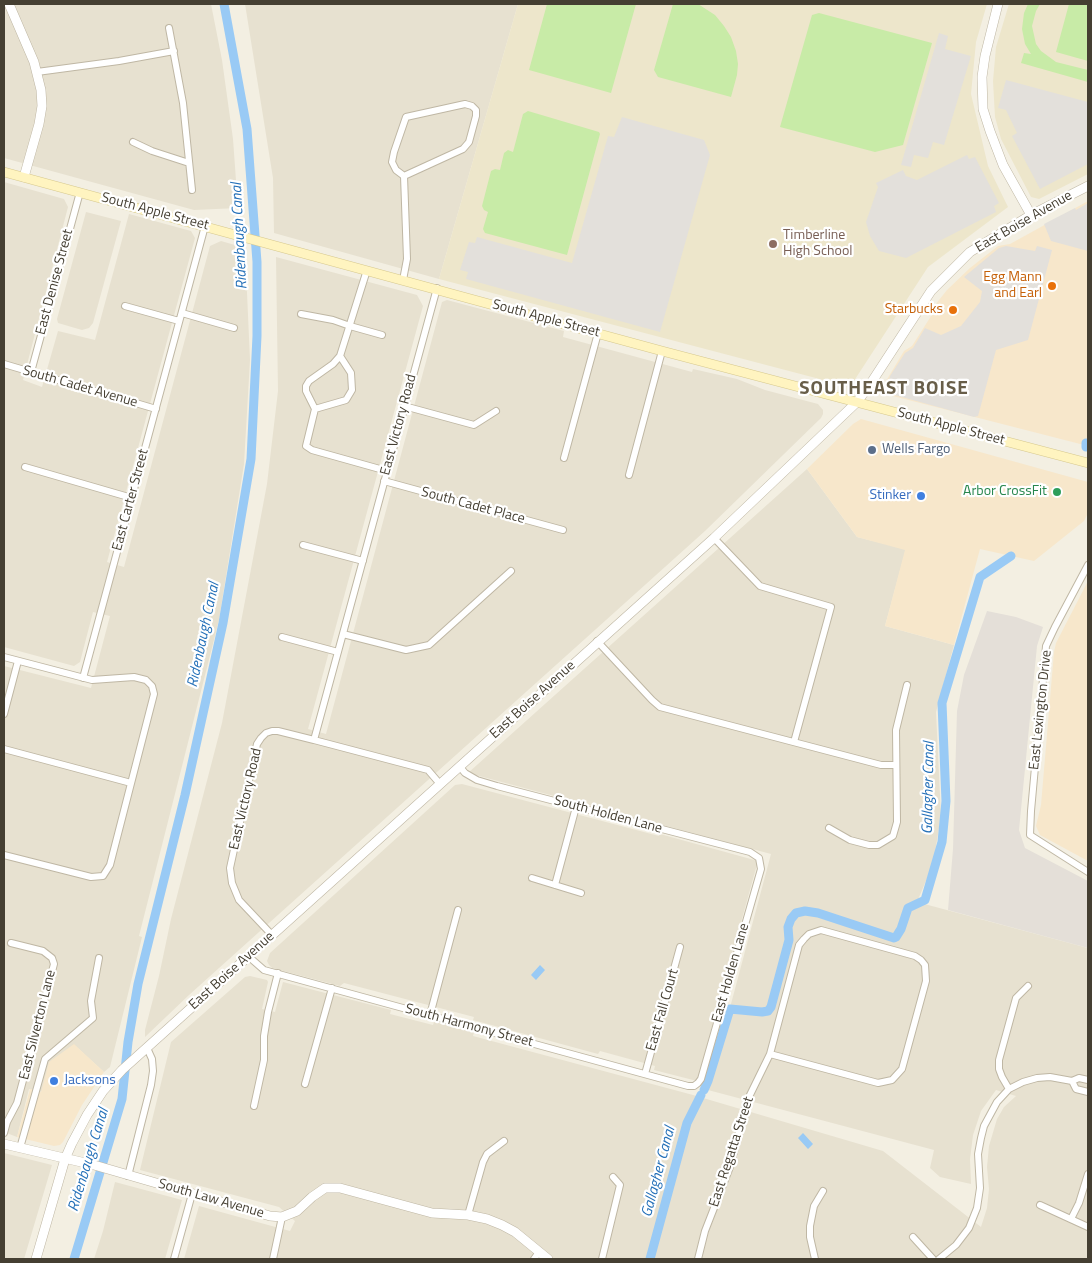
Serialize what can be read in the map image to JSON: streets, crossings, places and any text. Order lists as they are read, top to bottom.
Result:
{
  "streets": {
    "main road": ["South Apple Street"],
    "street": [
      "East Boise Avenue",
      "East Denise Street",
      "South Cadet Avenue",
      "East Victory Road",
      "East Carter Street",
      "South Cadet Place",
      "East Lexington Drive",
      "South Holden Lane",
      "East Holden Lane",
      "East Fall Court",
      "East Silverton Lane",
      "South Harmony Street",
      "East Regatta Street",
      "South Law Avenue"
    ]
  },
  "crossings": [
    ["South Apple Street", "East Boise Avenue"],
    ["South Apple Street", "East Denise Street"],
    ["South Apple Street", "East Victory Road"],
    ["South Apple Street", "East Carter Street"],
    ["East Boise Avenue", "East Victory Road"],
    ["East Boise Avenue", "South Holden Lane"],
    ["East Boise Avenue", "South Harmony Street"],
    ["East Boise Avenue", "South Law Avenue"],
    ["East Denise Street", "South Cadet Avenue"],
    ["South Cadet Avenue", "East Carter Street"],
    ["East Victory Road", "South Cadet Place"],
    ["South Holden Lane", "East Holden Lane"],
    ["East Holden Lane", "South Harmony Street"],
    ["East Fall Court", "South Harmony Street"]
  ],
  "districts": ["SOUTHEAST BOISE"],
  "water": ["Ridenbaugh Canal", "Gallagher Canal"],
  "places": [
    "Timberline High School",
    "Egg Mann and Earl",
    "Starbucks",
    "Wells Fargo",
    "Arbor CrossFit",
    "Stinker",
    "Jacksons"
  ]
}
